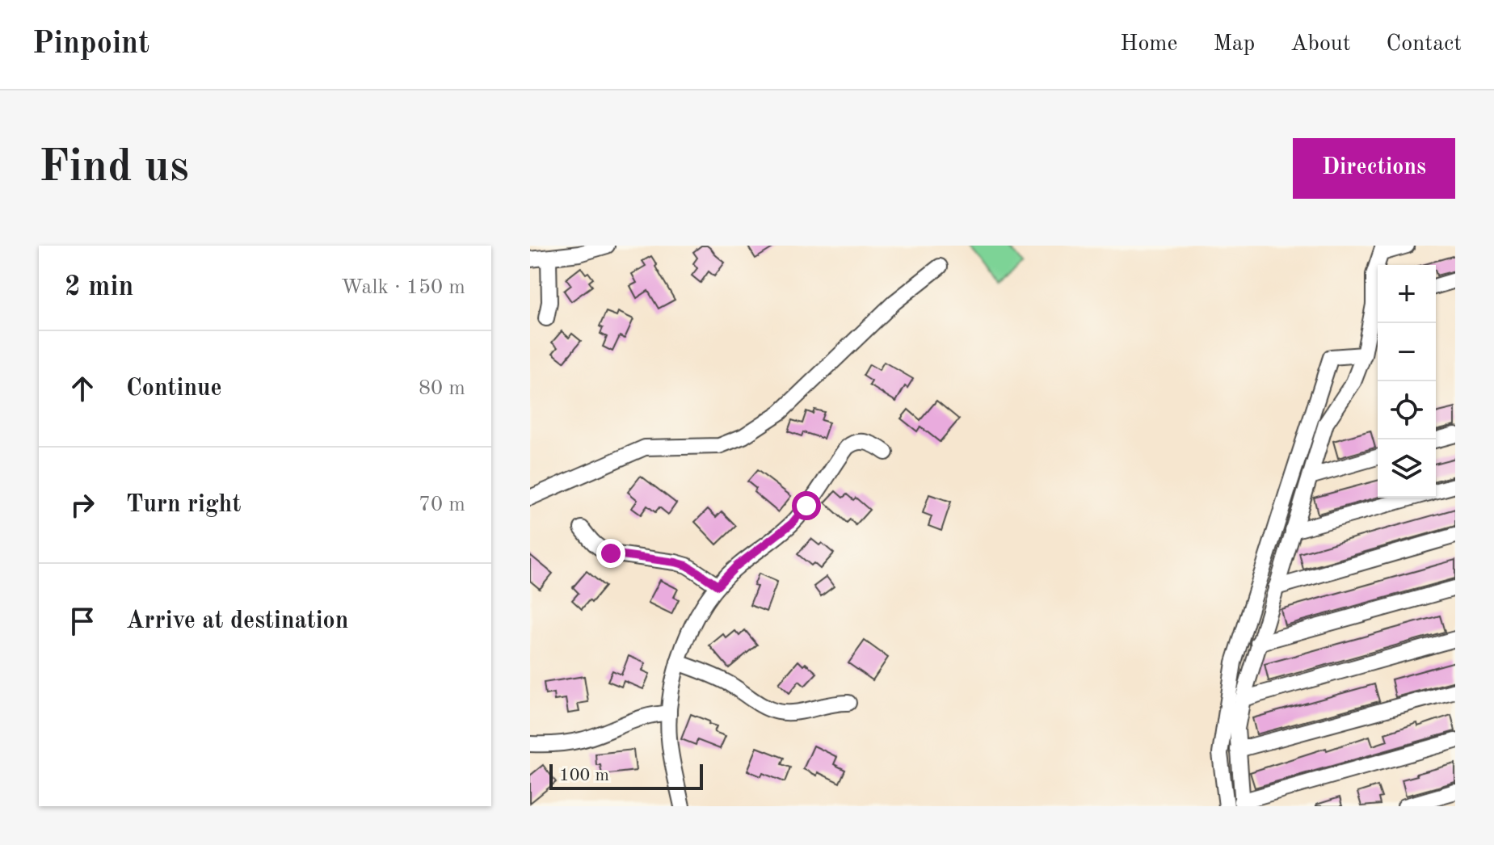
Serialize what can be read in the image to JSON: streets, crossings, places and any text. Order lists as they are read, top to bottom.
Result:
{
  "scale_bar": "100 m",
  "page": {
    "header": "Pinpoint",
    "nav": [
      "Home",
      "Map",
      "About",
      "Contact"
    ],
    "buttons": "Directions",
    "title": "Find us",
    "heading": ["2 min", "Walk · 150 m"],
    "map_buttons": ["+", "−"],
    "list": [
      ["Continue", "80 m"],
      ["Turn right", "70 m"],
      "Arrive at destination"
    ],
    "scale": "100 m"
  }
}
